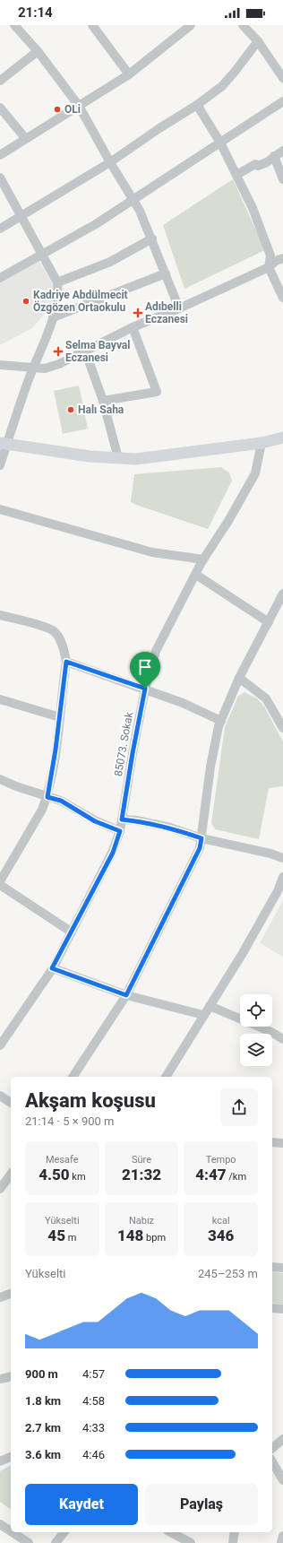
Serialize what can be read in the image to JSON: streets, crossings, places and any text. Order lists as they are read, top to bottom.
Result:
{
  "streets": {
    "street": ["85073. Sokak"]
  },
  "places": {
    "other": ["OLi", "Kadriye Abdülmecit Özgözen Ortaokulu", "Halı Saha"],
    "health": ["Adıbelli Eczanesi", "Selma Bayval Eczanesi"]
  },
  "page": {
    "status": "21:14",
    "heading": ["Akşam koşusu", "21:14 · 5 × 900 m"],
    "stats": [
      ["Mesafe", "4.50 km"],
      ["Süre", "21:32"],
      ["Tempo", "4:47 /km"],
      ["Yükselti", "45 m"],
      ["Nabız", "148 bpm"],
      ["kcal", "346"]
    ],
    "chart": ["Yükselti", "245–253 m"],
    "list": [
      {
        "name": "900 m",
        "note": "4:57"
      },
      {
        "name": "1.8 km",
        "note": "4:58"
      },
      {
        "name": "2.7 km",
        "note": "4:33"
      },
      {
        "name": "3.6 km",
        "note": "4:46"
      }
    ],
    "buttons": ["Kaydet", "Paylaş"]
  }
}
